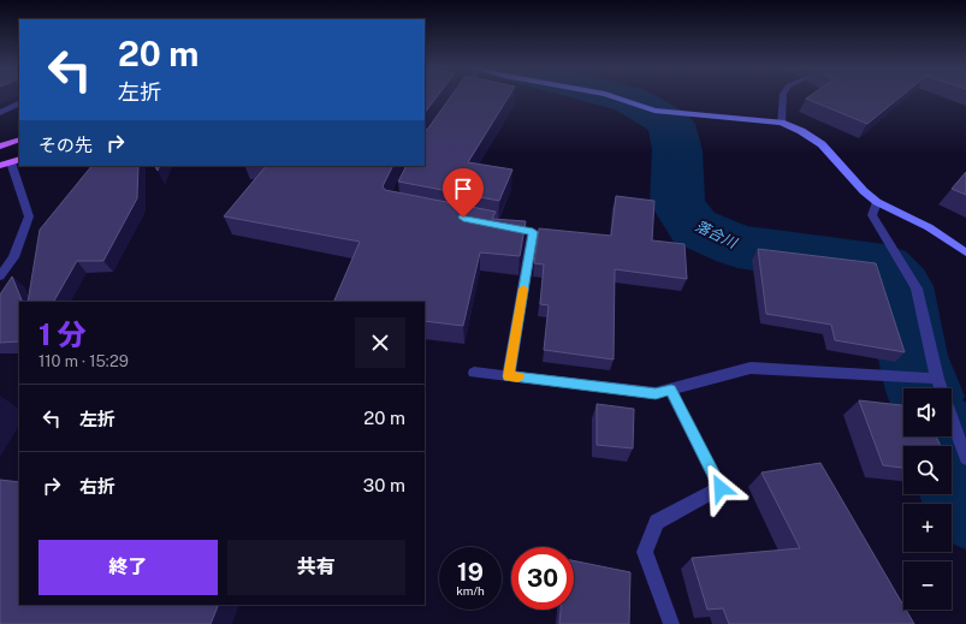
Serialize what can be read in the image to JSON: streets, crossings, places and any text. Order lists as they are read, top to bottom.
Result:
{
  "water": ["落合川"],
  "page": {
    "turn": ["20 m", "左折"],
    "then": "その先",
    "heading": ["1 分", "110 m · 15:29"],
    "list": [
      {
        "name": "左折",
        "value": "20 m"
      },
      {
        "name": "右折",
        "value": "30 m"
      }
    ],
    "map_buttons": ["+", "−"],
    "buttons": ["終了", "共有"],
    "speed": "19 km/h",
    "limit": "30"
  }
}
